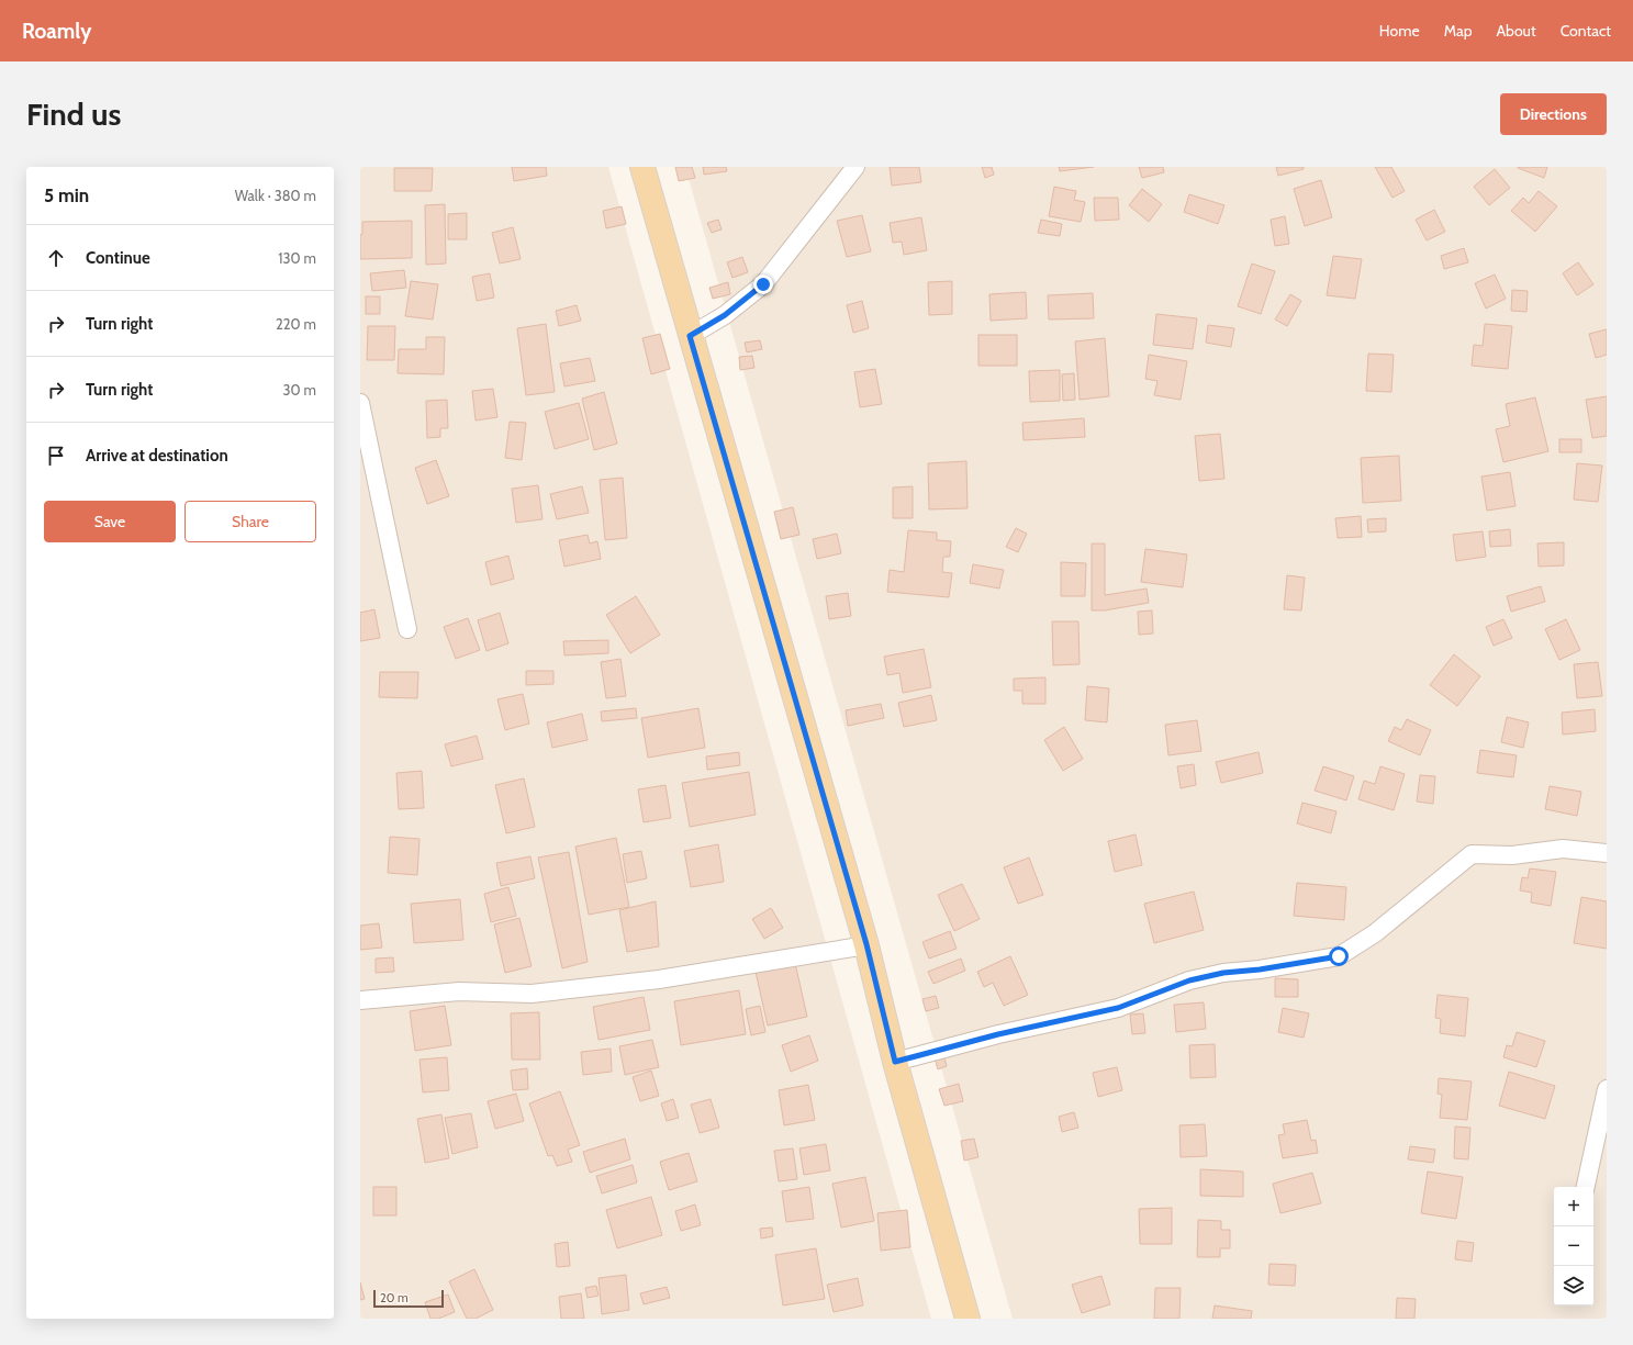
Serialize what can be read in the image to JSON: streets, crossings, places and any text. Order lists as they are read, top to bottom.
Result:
{
  "scale_bar": "20 m",
  "page": {
    "header": "Roamly",
    "nav": [
      "Home",
      "Map",
      "About",
      "Contact"
    ],
    "buttons": [
      "Directions",
      ["Save", "Share"]
    ],
    "title": "Find us",
    "heading": ["5 min", "Walk · 380 m"],
    "list": [
      ["Continue", "130 m"],
      ["Turn right", "220 m"],
      ["Turn right", "30 m"],
      "Arrive at destination"
    ],
    "map_buttons": ["+", "−"],
    "scale": "20 m"
  }
}
